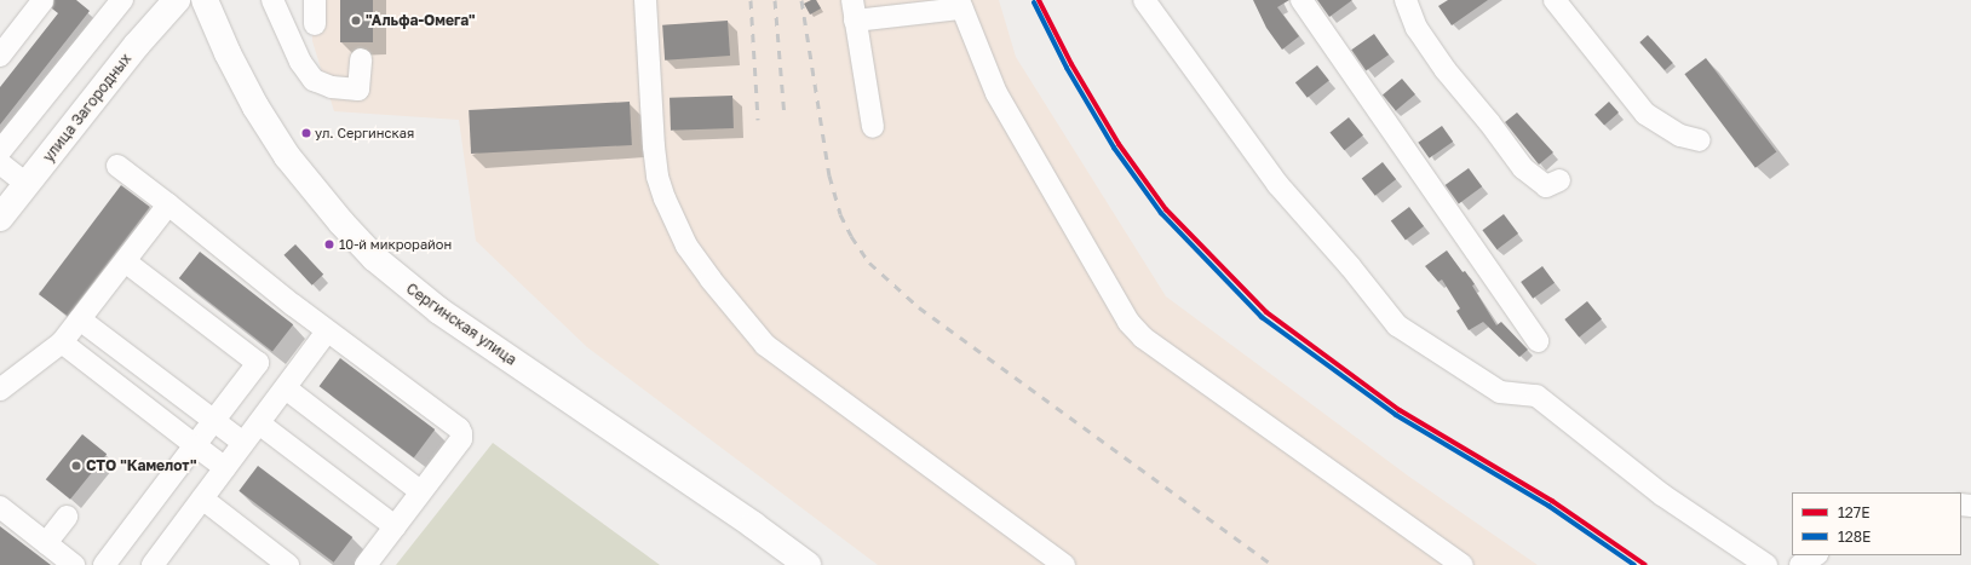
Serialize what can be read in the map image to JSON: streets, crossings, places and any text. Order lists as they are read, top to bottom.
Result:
{
  "streets": {
    "main road": ["улица Загородных", "Сергинская улица"]
  },
  "places": [
    "\"Альфа-Омега\"",
    "ул. Сергинская",
    "10-й микрорайон",
    "СТО \"Камелот\""
  ],
  "lines": ["transit line 127Е", "transit line 128Е"],
  "legend": ["127Е", "128Е"]
}
